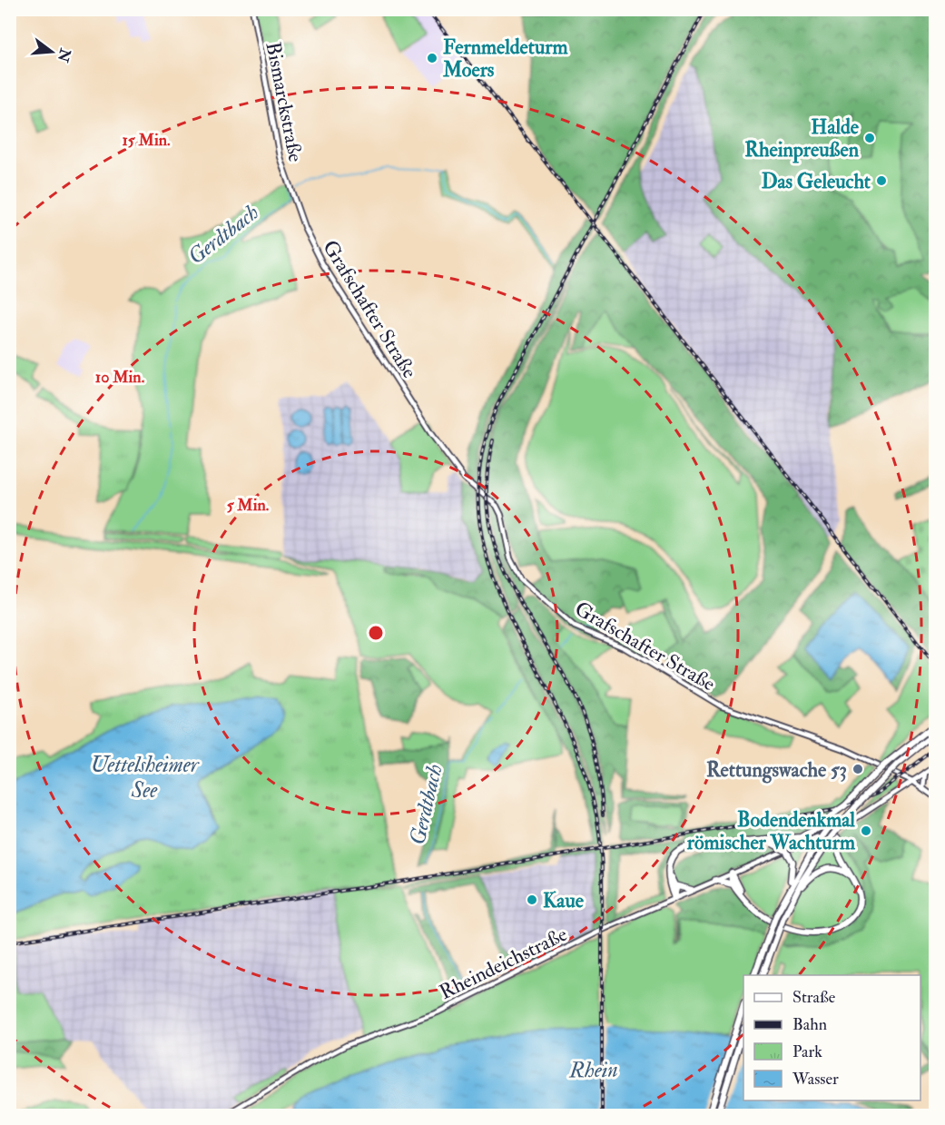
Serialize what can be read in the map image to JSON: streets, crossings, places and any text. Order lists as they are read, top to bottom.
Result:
{
  "streets": {
    "main road": ["Bismarckstraße", "Grafschafter Straße", "Rheindeichstraße"]
  },
  "crossings": [
    ["Bismarckstraße", "Grafschafter Straße"],
    ["Grafschafter Straße", "Rheindeichstraße"]
  ],
  "water": ["Gerdtbach", "Uettelsheimer See", "Rhein"],
  "places": [
    "Fernmeldeturm Moers",
    "Halde Rheinpreußen",
    "Das Geleucht",
    "Rettungswache 53",
    "Bodendenkmal römischer Wachturm",
    "Kaue"
  ],
  "legend": [
    "Straße",
    "Bahn",
    "Park",
    "Wasser"
  ],
  "north": "right",
  "rings": ["15 Min.", "10 Min.", "5 Min."]
}
